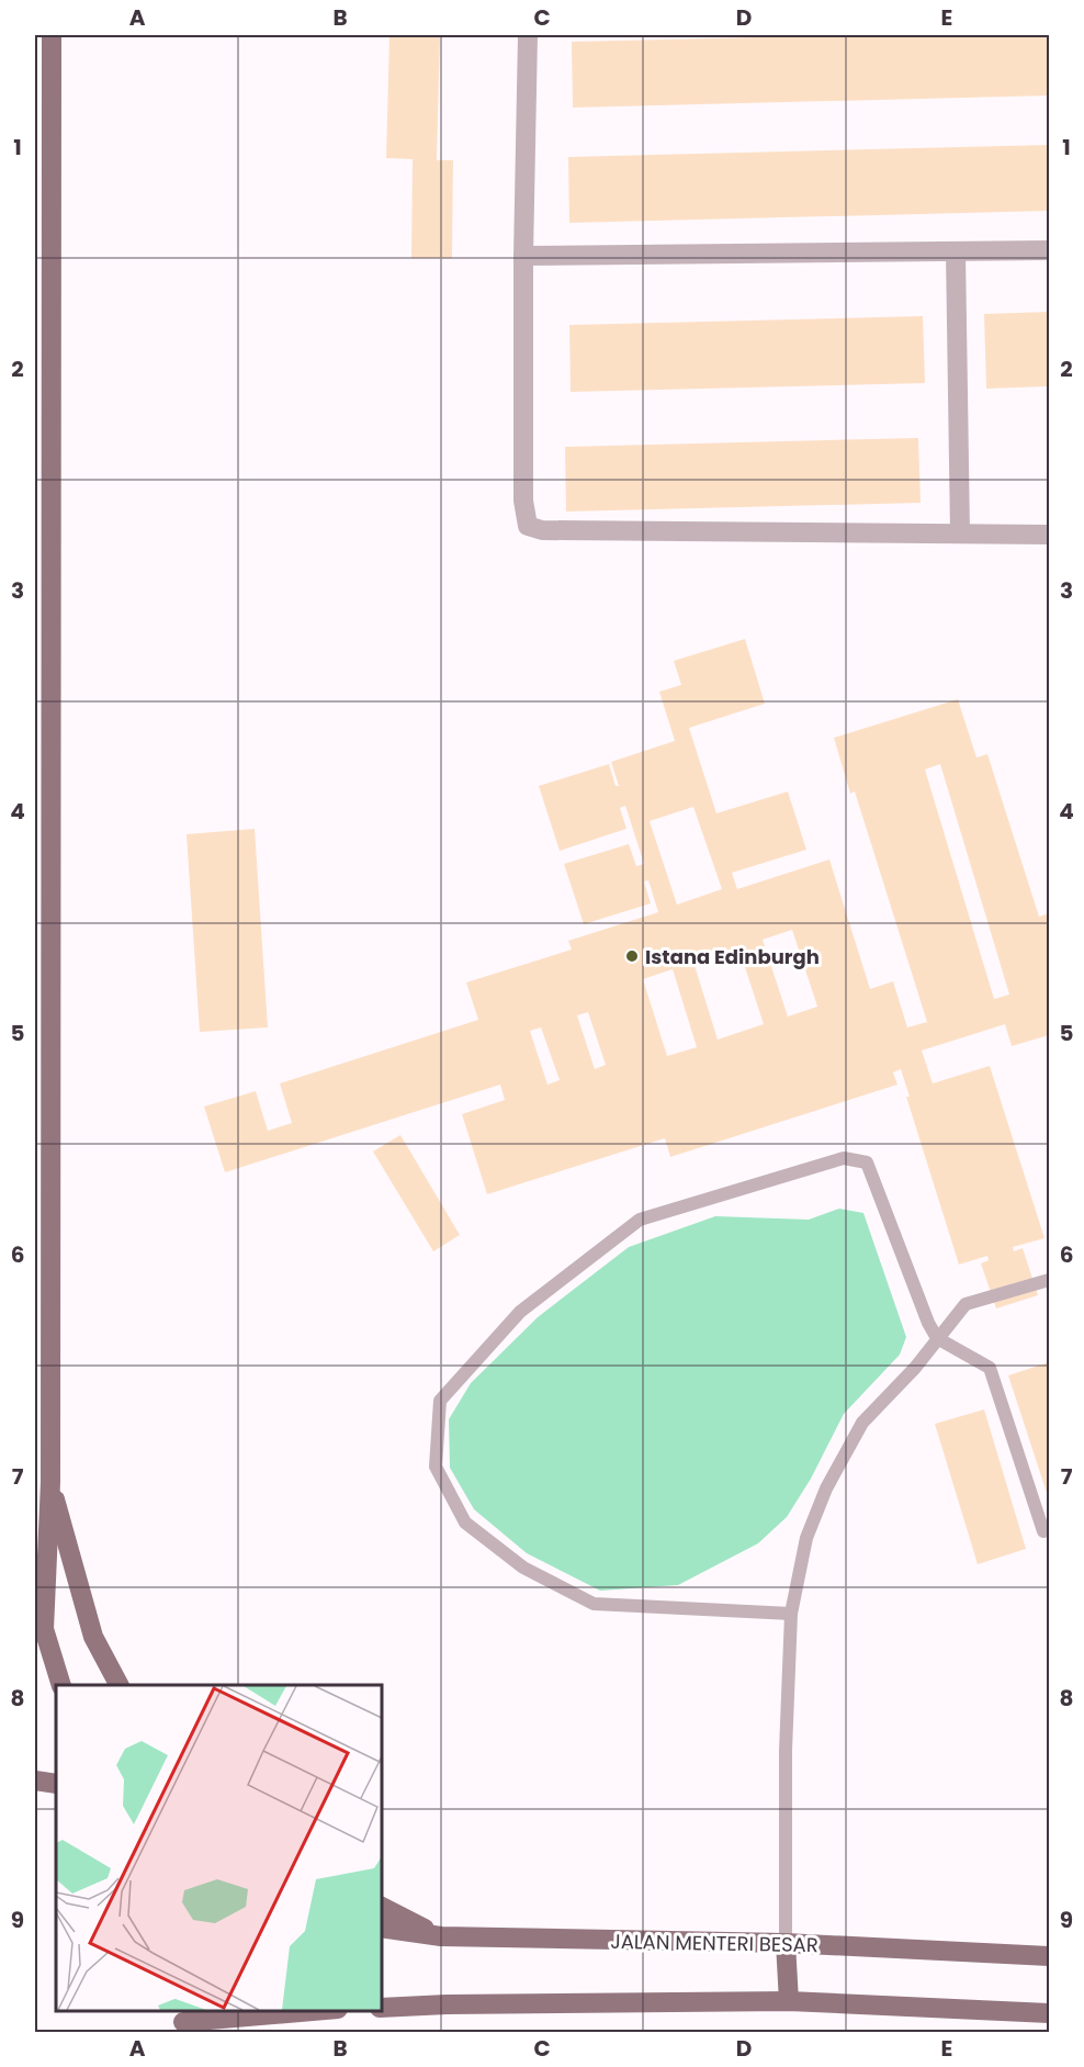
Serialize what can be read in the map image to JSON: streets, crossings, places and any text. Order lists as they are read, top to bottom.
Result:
{
  "streets": {
    "main road": ["JALAN MENTERI BESAR"]
  },
  "places": ["Istana Edinburgh"],
  "grid": {
    "columns": [
      "A",
      "B",
      "C",
      "D",
      "E"
    ],
    "rows": [
      "1",
      "2",
      "3",
      "4",
      "5",
      "6",
      "7",
      "8",
      "9"
    ]
  }
}
